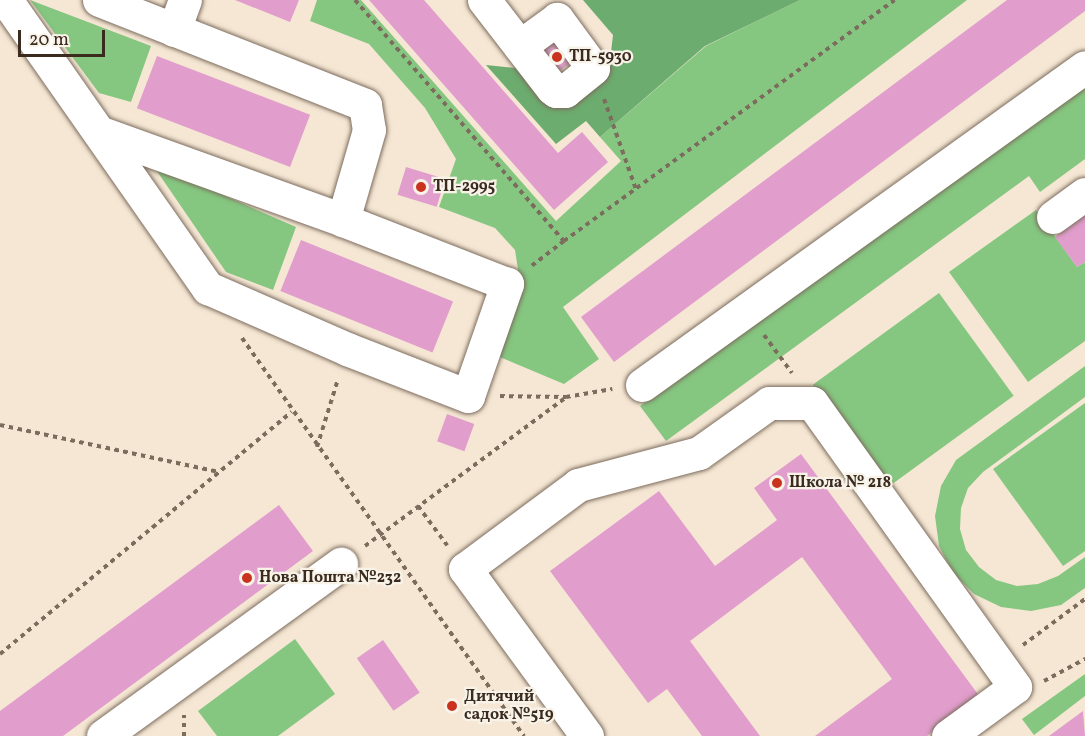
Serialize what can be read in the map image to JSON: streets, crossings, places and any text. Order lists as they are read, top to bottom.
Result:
{
  "places": [
    "ТП-5930",
    "ТП-2995",
    "Школа № 218",
    "Нова Пошта №232",
    "Дитячий садок №519"
  ],
  "scale_bar": "20 m"
}
